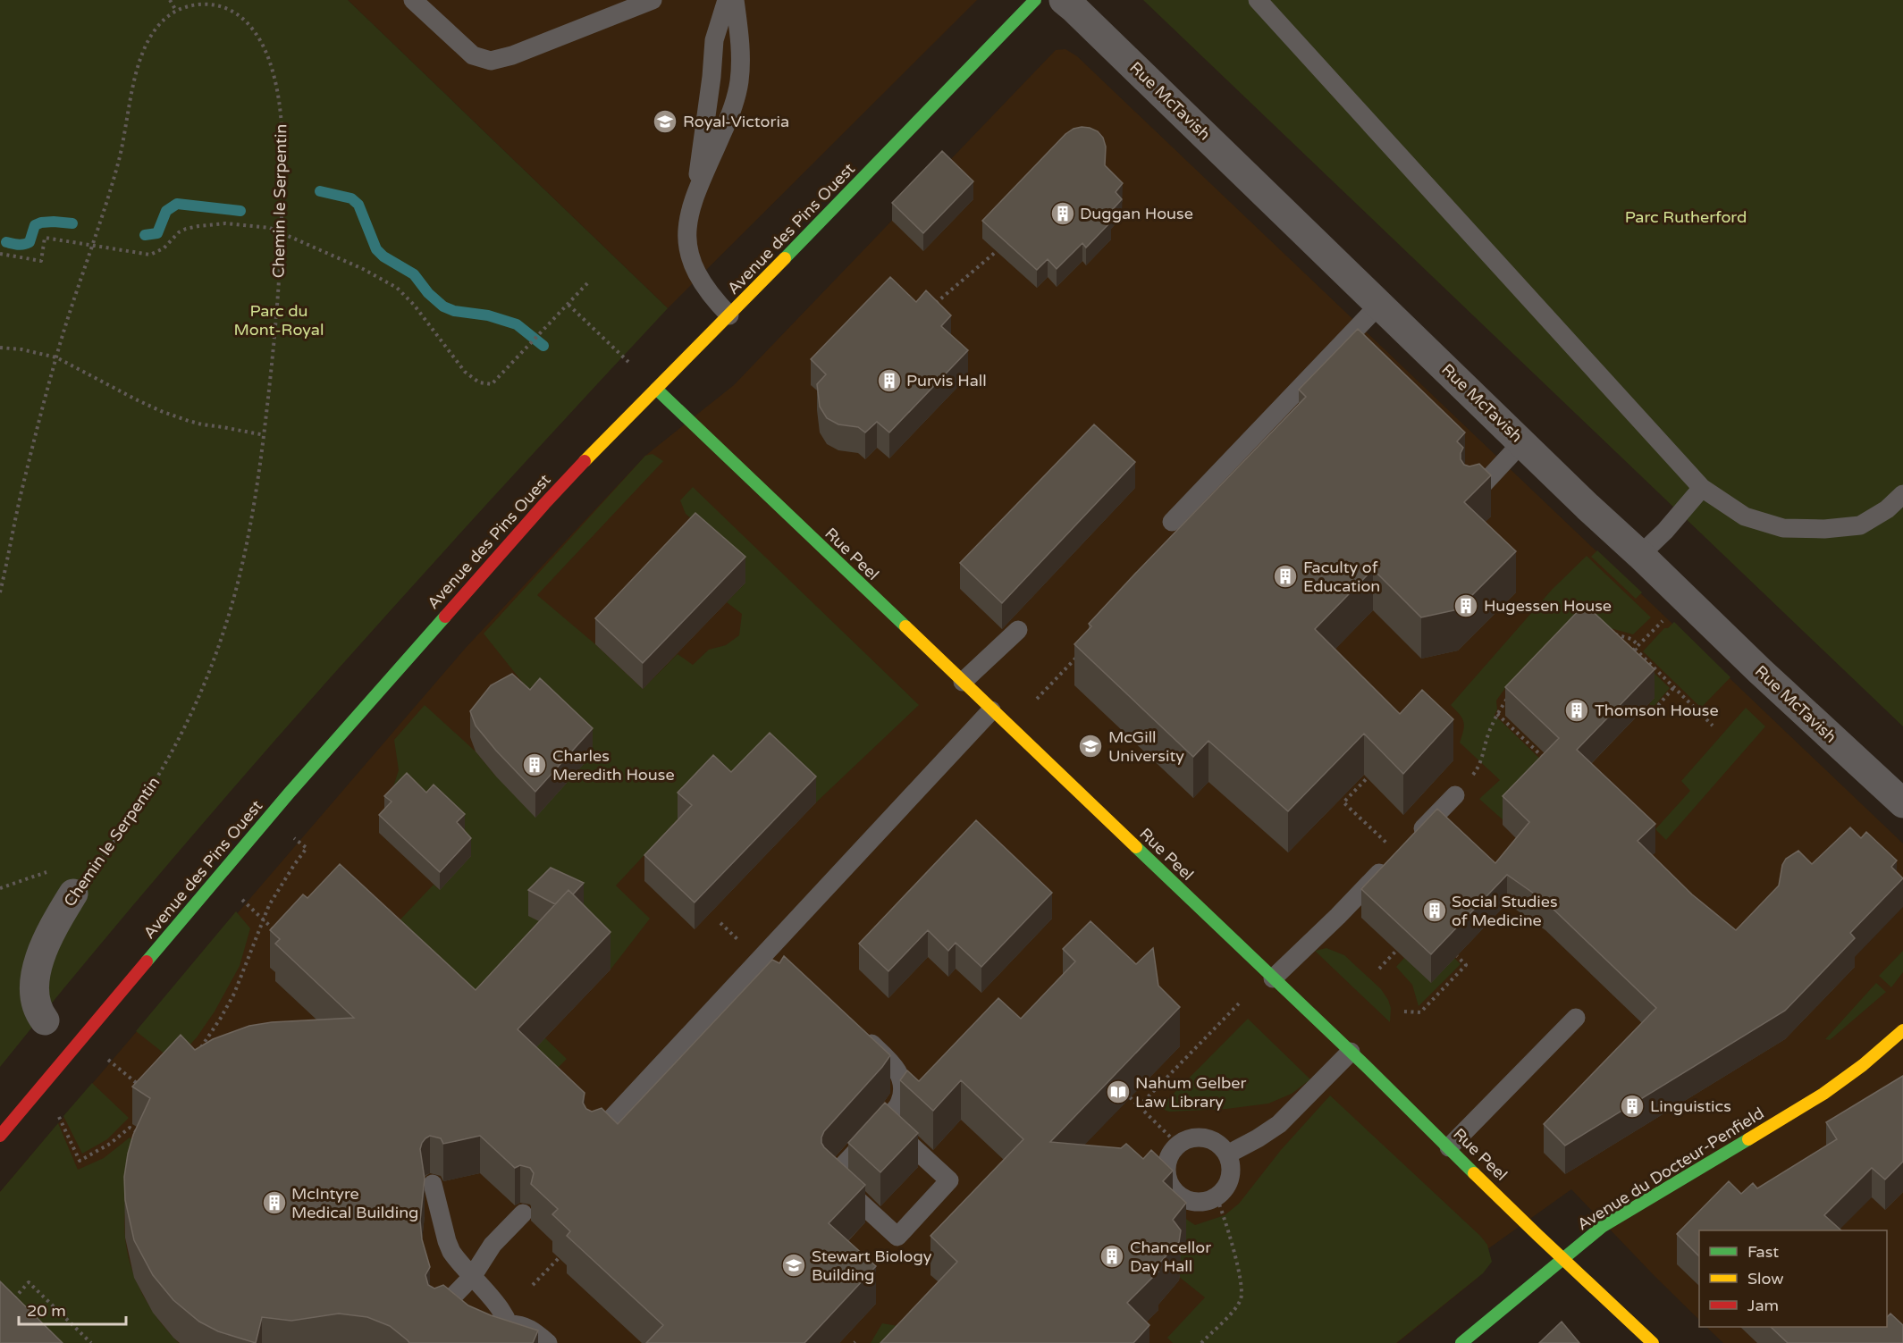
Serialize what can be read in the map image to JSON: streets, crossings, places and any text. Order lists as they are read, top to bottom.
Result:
{
  "streets": {
    "main road": ["Avenue des Pins Ouest", "Rue Peel", "Avenue du Docteur-Penfield"],
    "street": ["Rue McTavish", "Chemin le Serpentin"]
  },
  "crossings": [
    ["Avenue des Pins Ouest", "Rue Peel"],
    ["Rue Peel", "Avenue du Docteur-Penfield"]
  ],
  "parks": ["Parc Rutherford", "Parc du Mont-Royal"],
  "places": {
    "school or university": ["Royal-Victoria", "McGill University", "Stewart Biology Building"],
    "building": [
      "Duggan House",
      "Purvis Hall",
      "Faculty of Education",
      "Hugessen House",
      "Thomson House",
      "Charles Meredith House",
      "Social Studies of Medicine",
      "Linguistics",
      "McIntyre Medical Building",
      "Chancellor Day Hall"
    ],
    "library": ["Nahum Gelber Law Library"]
  },
  "legend": ["Fast", "Slow", "Jam"],
  "scale_bar": "20 m"
}
